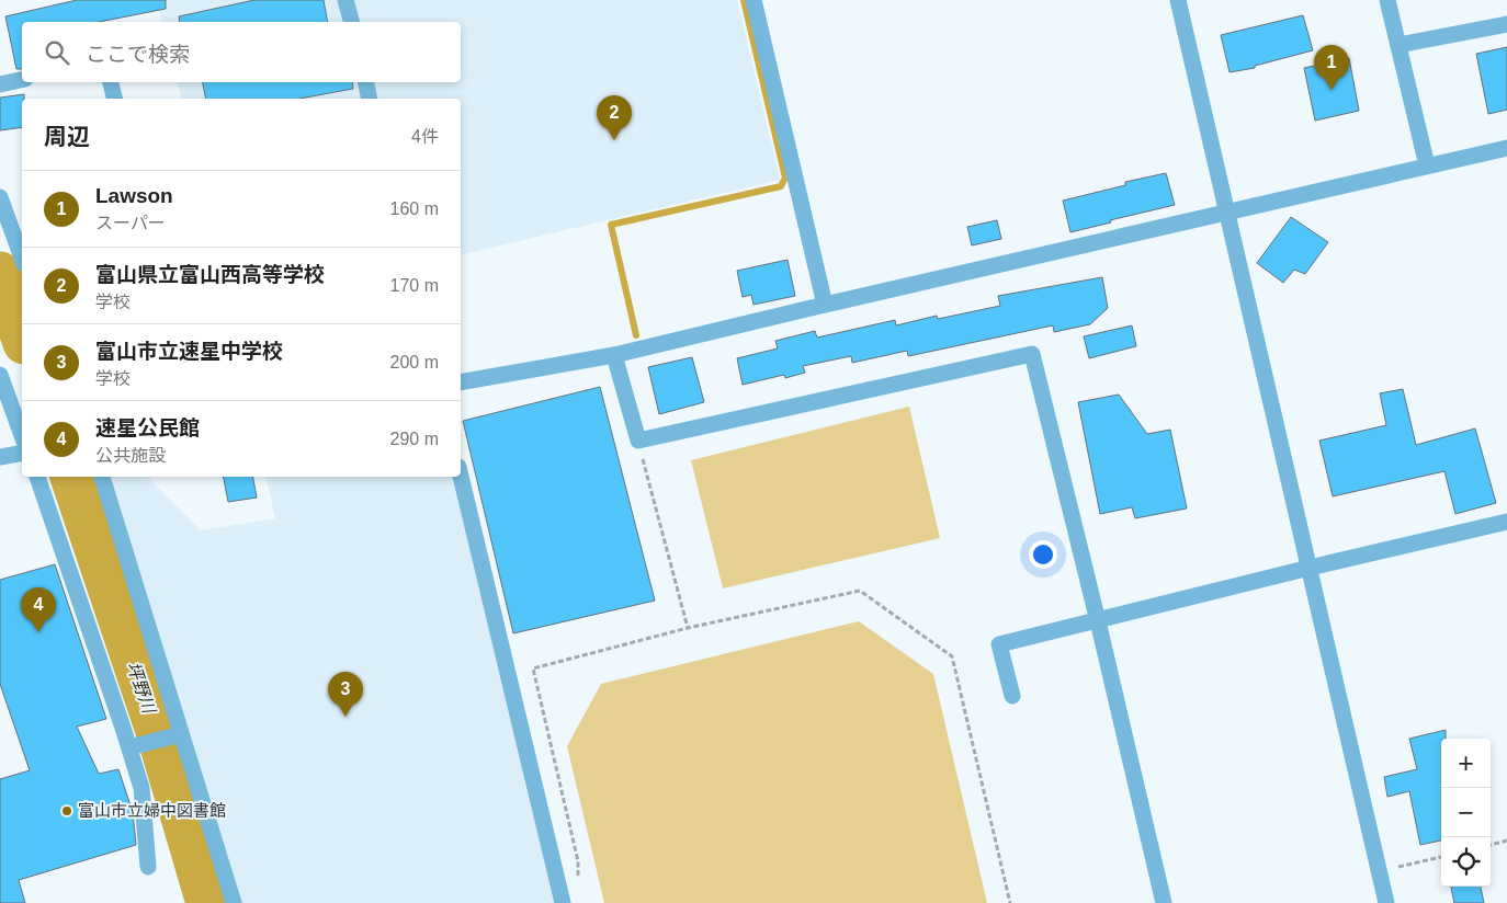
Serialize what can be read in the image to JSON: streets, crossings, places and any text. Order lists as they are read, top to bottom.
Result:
{
  "water": ["坪野川"],
  "places": ["富山市立婦中図書館"],
  "page": {
    "search": "ここで検索",
    "pins": [
      "1",
      "2",
      "4",
      "3"
    ],
    "heading": ["周辺", "4件"],
    "list": [
      {
        "mark": "1",
        "name": "Lawson",
        "note": "スーパー",
        "value": "160 m"
      },
      {
        "mark": "2",
        "name": "富山県立富山西高等学校",
        "note": "学校",
        "value": "170 m"
      },
      {
        "mark": "3",
        "name": "富山市立速星中学校",
        "note": "学校",
        "value": "200 m"
      },
      {
        "mark": "4",
        "name": "速星公民館",
        "note": "公共施設",
        "value": "290 m"
      }
    ],
    "map_buttons": ["+", "−"]
  }
}
